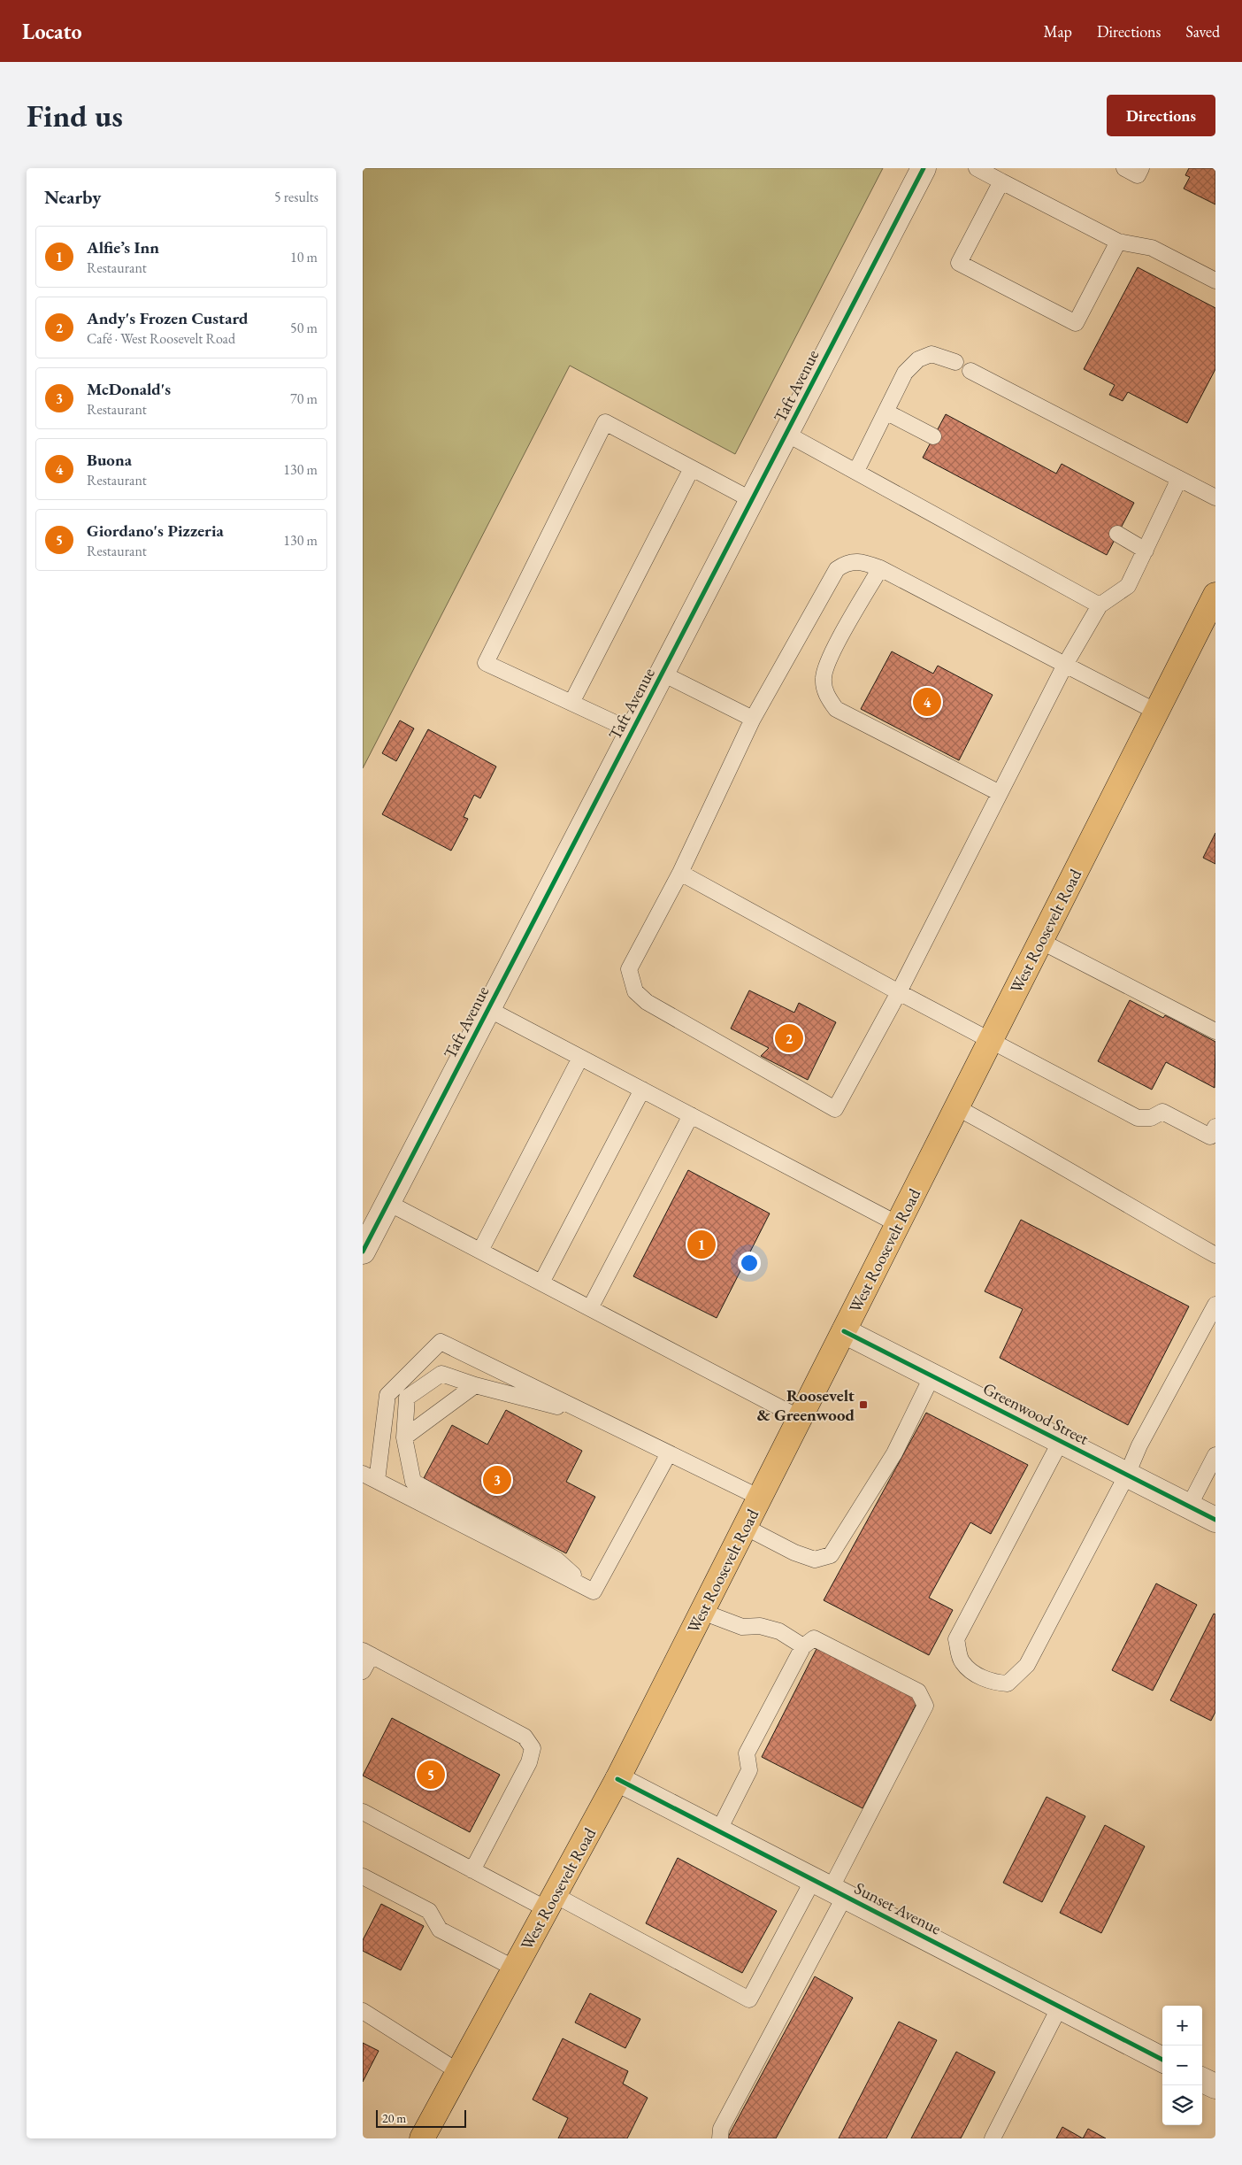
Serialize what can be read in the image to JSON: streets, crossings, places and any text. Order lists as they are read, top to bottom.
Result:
{
  "streets": {
    "main road": ["West Roosevelt Road"],
    "street": ["Taft Avenue", "Greenwood Street", "Sunset Avenue"]
  },
  "crossings": [
    ["West Roosevelt Road", "Greenwood Street"],
    ["West Roosevelt Road", "Sunset Avenue"]
  ],
  "places": {
    "transit": ["Roosevelt & Greenwood"]
  },
  "scale_bar": "20 m",
  "page": {
    "header": "Locato",
    "nav": ["Map", "Directions", "Saved"],
    "buttons": "Directions",
    "title": "Find us",
    "heading": ["Nearby", "5 results"],
    "list": [
      {
        "mark": "1",
        "name": "Alfie’s Inn",
        "note": "Restaurant",
        "value": "10 m"
      },
      {
        "mark": "2",
        "name": "Andy's Frozen Custard",
        "note": "Café · West Roosevelt Road",
        "value": "50 m"
      },
      {
        "mark": "3",
        "name": "McDonald's",
        "note": "Restaurant",
        "value": "70 m"
      },
      {
        "mark": "4",
        "name": "Buona",
        "note": "Restaurant",
        "value": "130 m"
      },
      {
        "mark": "5",
        "name": "Giordano's Pizzeria",
        "note": "Restaurant",
        "value": "130 m"
      }
    ],
    "pins": [
      "4",
      "2",
      "1",
      "3",
      "5"
    ],
    "map_buttons": ["+", "−"],
    "scale": "20 m"
  }
}
